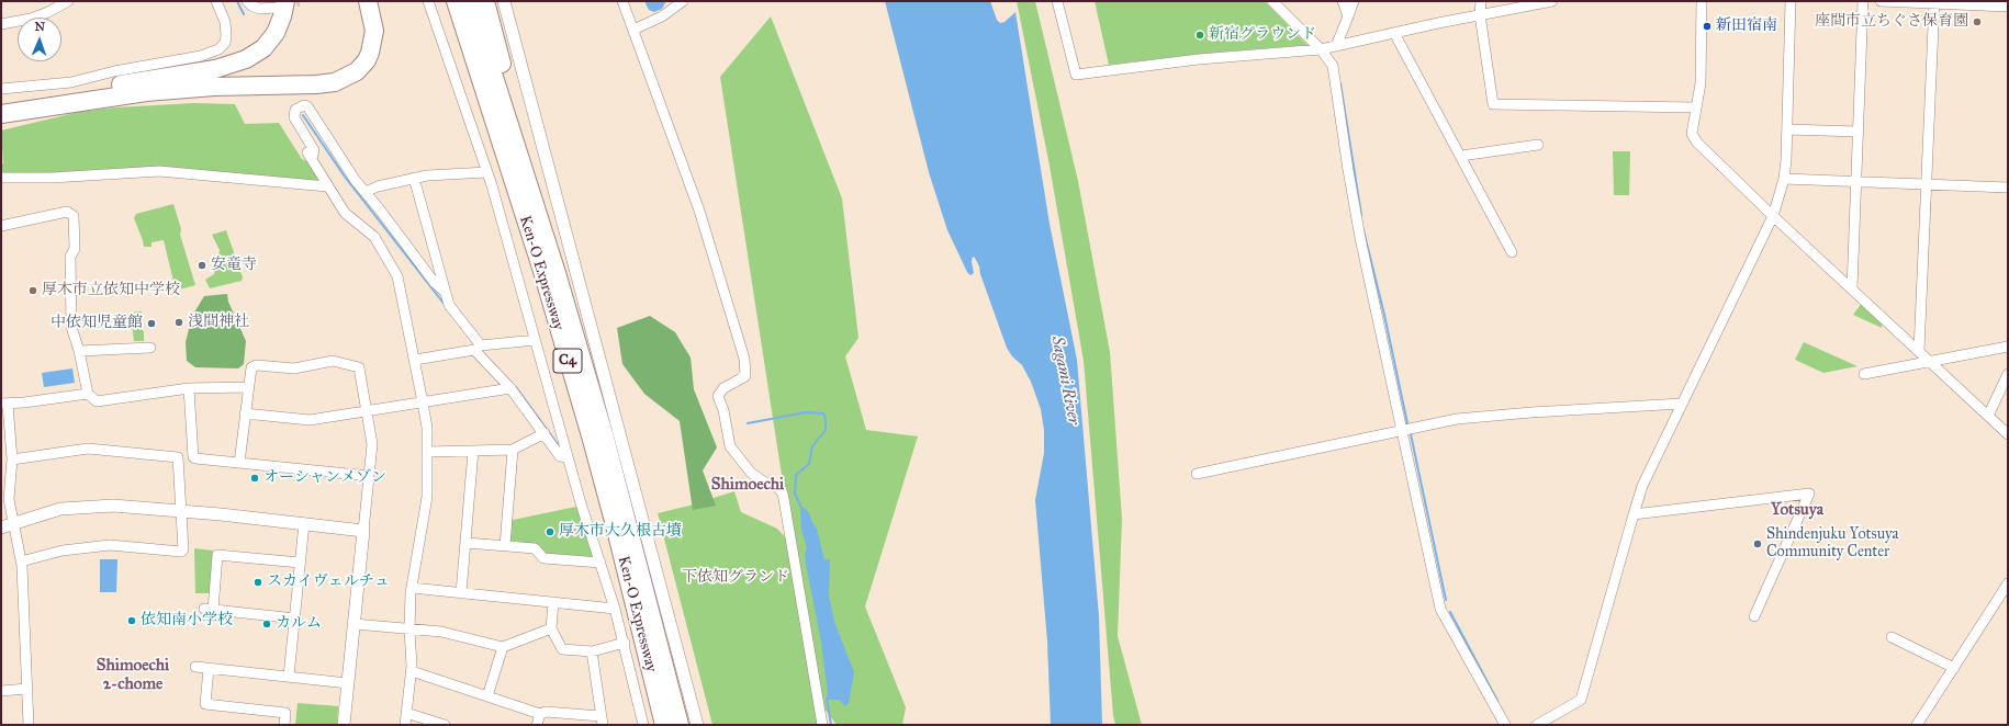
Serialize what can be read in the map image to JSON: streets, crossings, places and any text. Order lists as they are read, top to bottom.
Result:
{
  "streets": {
    "highway": ["Ken-O Expressway", "C4"]
  },
  "districts": ["Shimoechi", "Yotsuya", "Shimoechi 2-chome"],
  "water": ["Sagami River"],
  "parks": ["下依知グランド"],
  "places": [
    "座間市立ちぐさ保育園",
    "新田宿南",
    "新宿グラウンド",
    "安竜寺",
    "厚木市立依知中学校",
    "浅間神社",
    "中依知児童館",
    "オーシャンメゾン",
    "厚木市大久根古墳",
    "Shindenjuku Yotsuya Community Center",
    "スカイヴェルチュ",
    "依知南小学校",
    "カルム"
  ],
  "north": "top"
}
